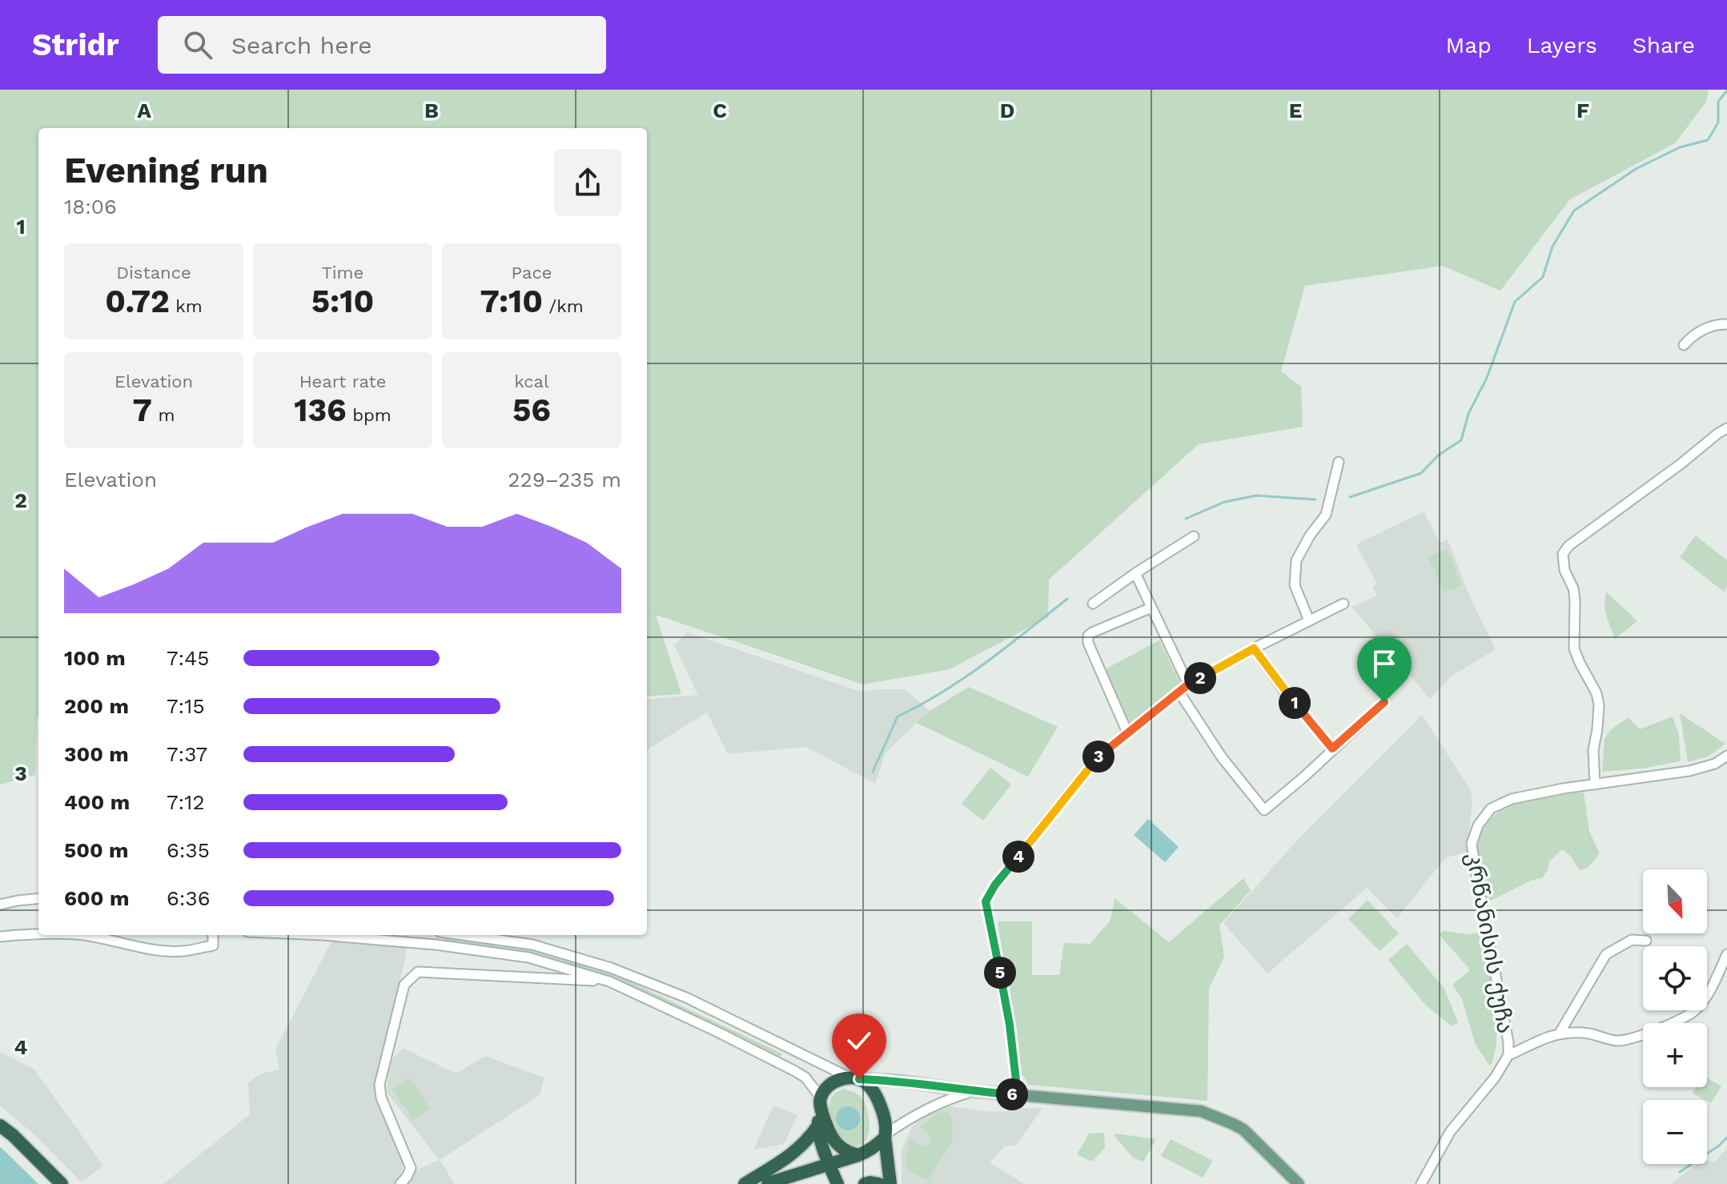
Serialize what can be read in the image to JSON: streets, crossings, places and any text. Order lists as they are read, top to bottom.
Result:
{
  "streets": {
    "street": ["კრწანისის ქუჩა"]
  },
  "north": "bottom right",
  "page": {
    "header": "Stridr",
    "search": "Search here",
    "nav": ["Map", "Layers", "Share"],
    "heading": ["Evening run", "18:06"],
    "stats": [
      ["Distance", "0.72 km"],
      ["Time", "5:10"],
      ["Pace", "7:10 /km"],
      ["Elevation", "7 m"],
      ["Heart rate", "136 bpm"],
      ["kcal", "56"]
    ],
    "chart": ["Elevation", "229–235 m"],
    "list": [
      {
        "name": "100 m",
        "note": "7:45"
      },
      {
        "name": "200 m",
        "note": "7:15"
      },
      {
        "name": "300 m",
        "note": "7:37"
      },
      {
        "name": "400 m",
        "note": "7:12"
      },
      {
        "name": "500 m",
        "note": "6:35"
      },
      {
        "name": "600 m",
        "note": "6:36"
      }
    ],
    "pins": [
      "2",
      "1",
      "3",
      "4",
      "5",
      "6"
    ],
    "map_buttons": ["+", "−"]
  },
  "grid": {
    "columns": [
      "A",
      "B",
      "C",
      "D",
      "E",
      "F"
    ],
    "rows": [
      "1",
      "2",
      "3",
      "4"
    ]
  }
}
